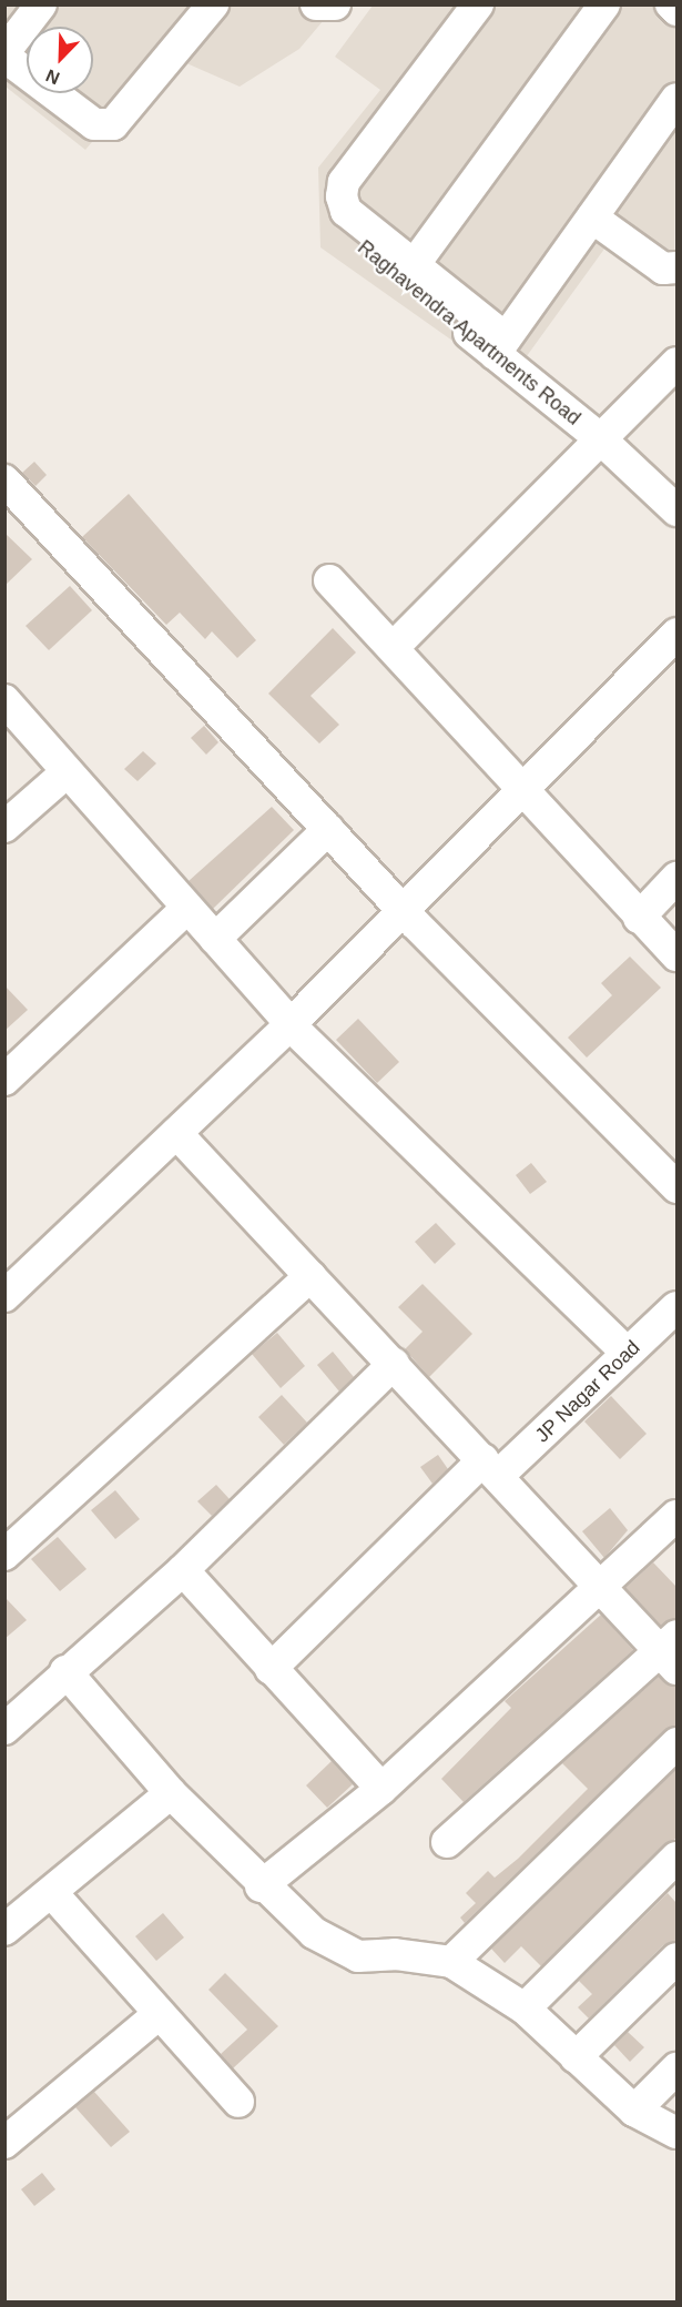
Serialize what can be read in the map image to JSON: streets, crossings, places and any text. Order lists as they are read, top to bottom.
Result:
{
  "streets": {
    "street": ["Raghavendra Apartments Road", "JP Nagar Road"]
  },
  "north": "bottom left"
}
